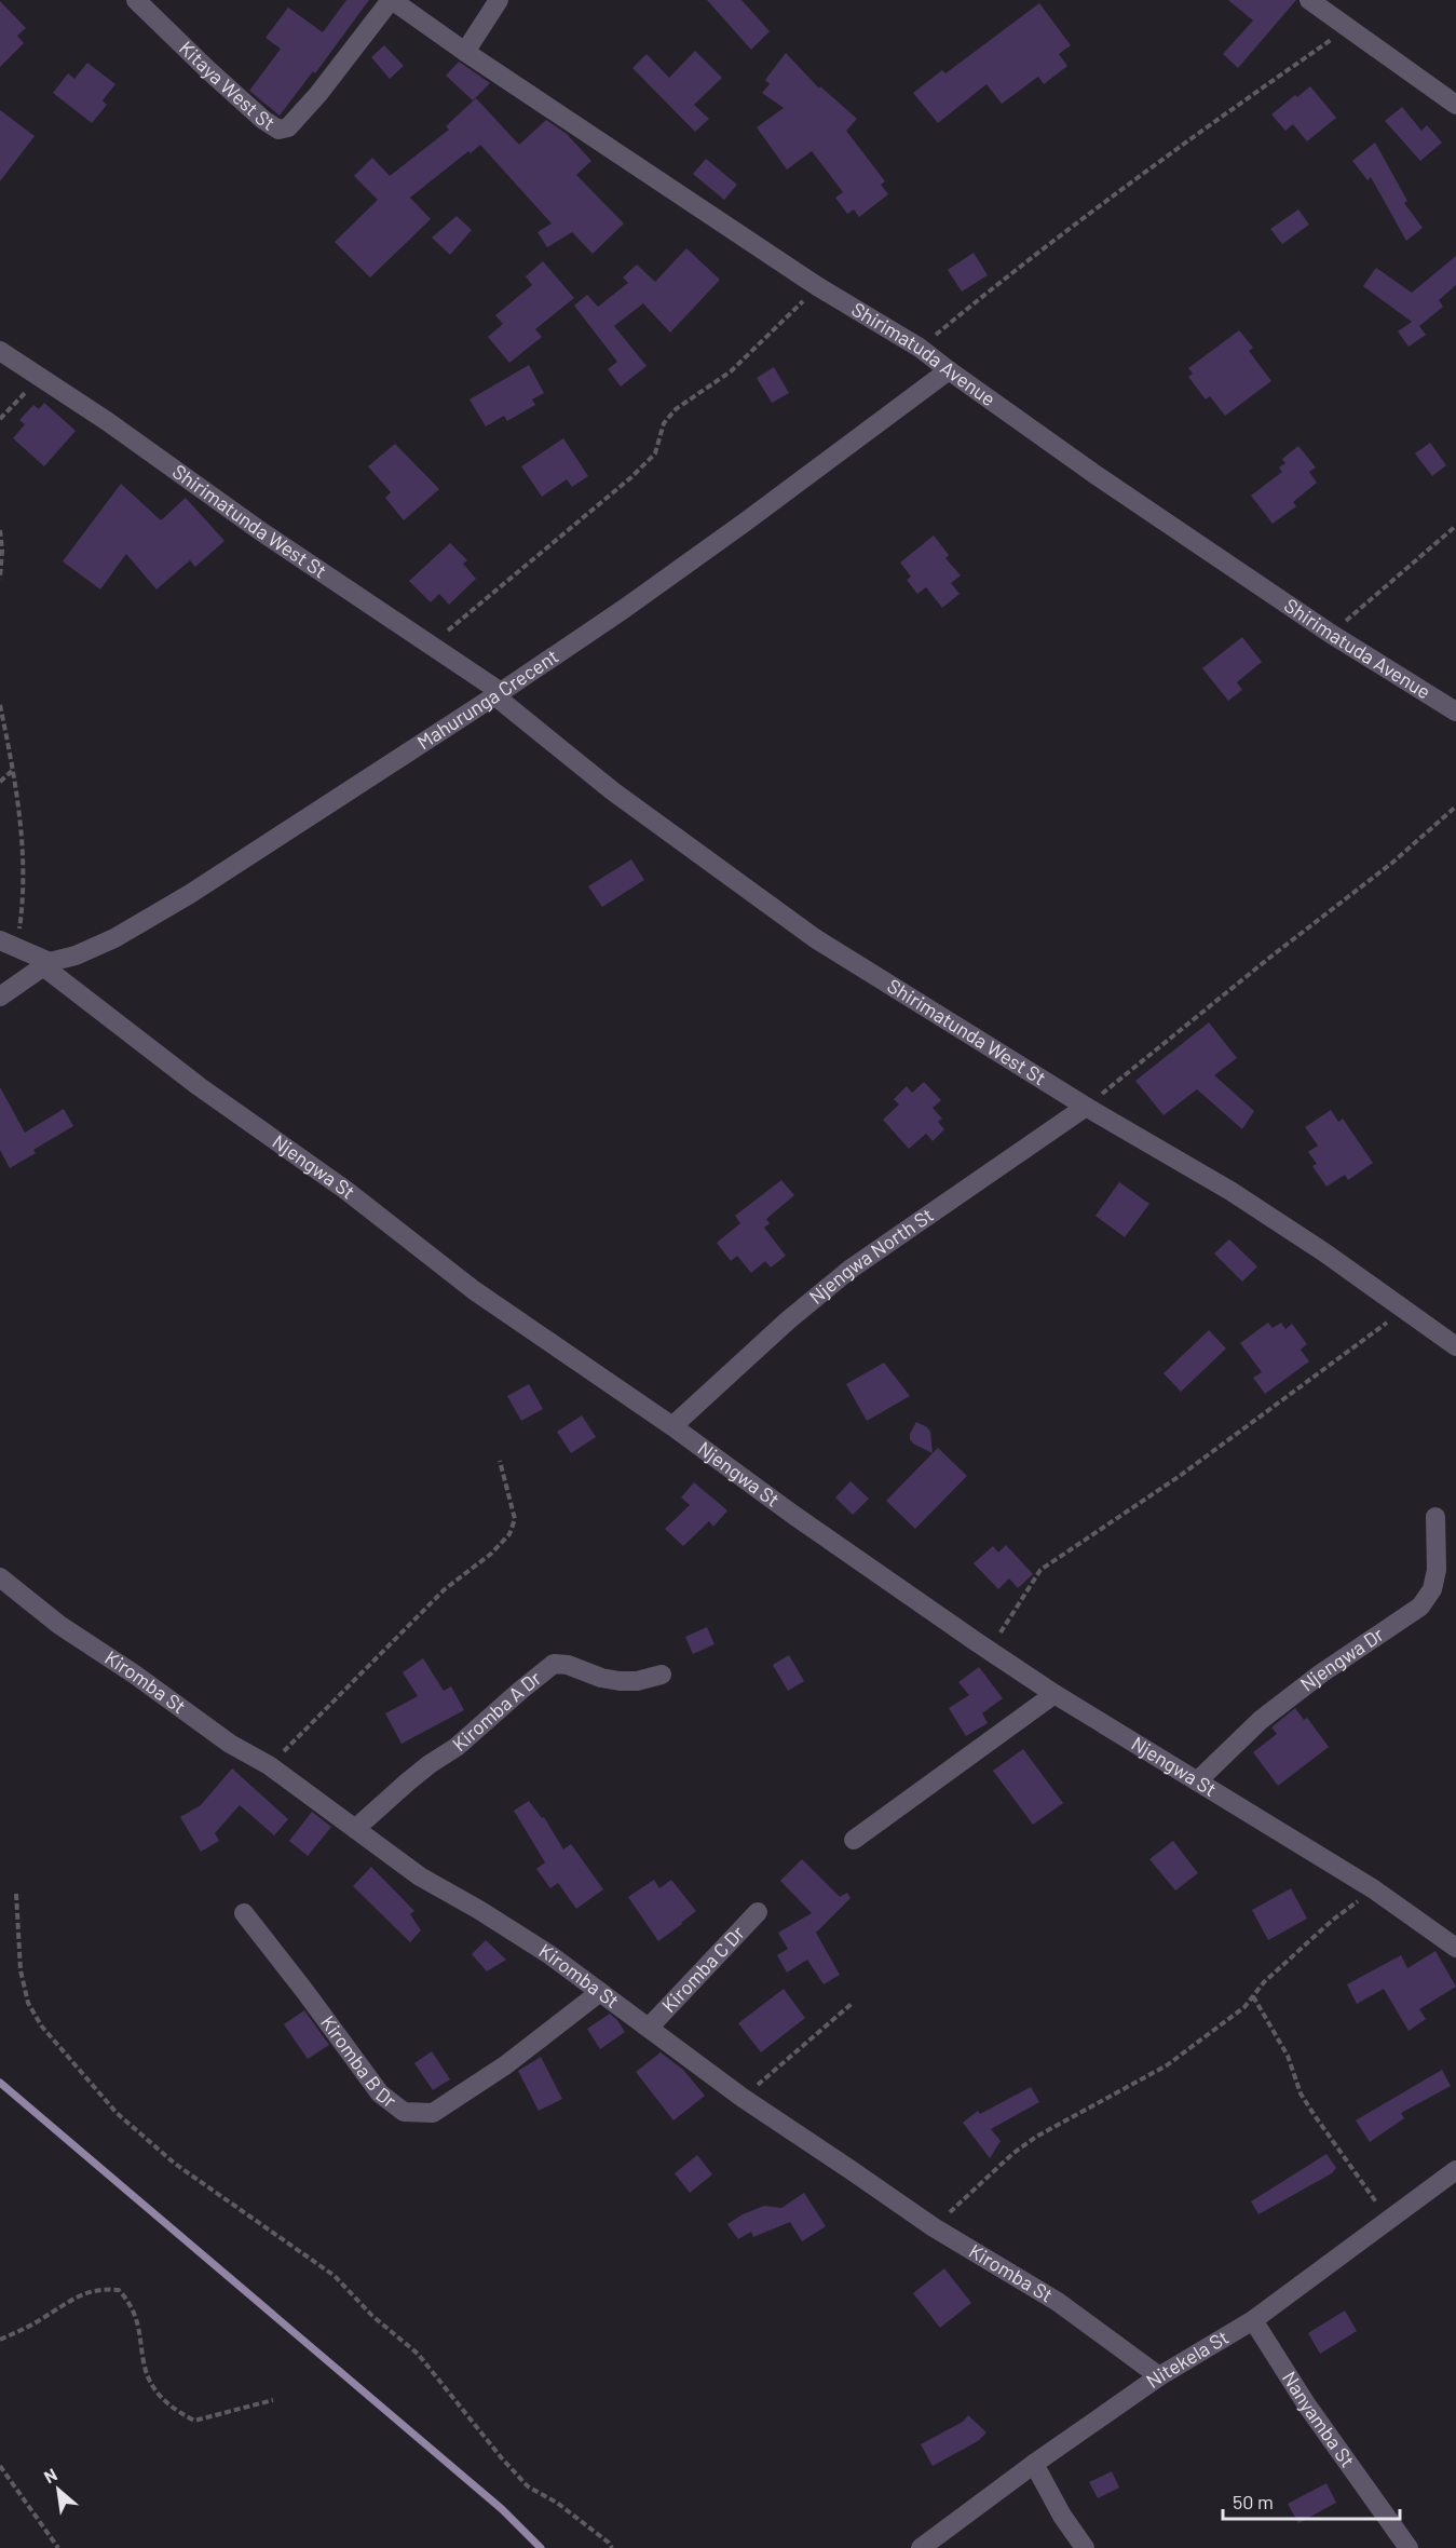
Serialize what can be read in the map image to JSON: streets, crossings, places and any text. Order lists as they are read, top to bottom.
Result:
{
  "streets": {
    "street": [
      "Kitaya West St",
      "Shirimatuda Avenue",
      "Shirimatunda West St",
      "Mahurunga Crecent",
      "Njengwa St",
      "Njengwa North St",
      "Njengwa Dr",
      "Kiromba St",
      "Kiromba A Dr",
      "Kiromba C Dr",
      "Kiromba B Dr",
      "Nitekela St",
      "Nanyamba St"
    ]
  },
  "crossings": [
    ["Kitaya West St", "Shirimatuda Avenue"],
    ["Shirimatuda Avenue", "Mahurunga Crecent"],
    ["Shirimatunda West St", "Mahurunga Crecent"],
    ["Shirimatunda West St", "Njengwa North St"],
    ["Mahurunga Crecent", "Njengwa St"],
    ["Njengwa St", "Njengwa North St"],
    ["Njengwa St", "Njengwa Dr"],
    ["Kiromba St", "Kiromba A Dr"],
    ["Kiromba St", "Kiromba C Dr"],
    ["Kiromba St", "Kiromba B Dr"],
    ["Kiromba St", "Nitekela St"],
    ["Nitekela St", "Nanyamba St"]
  ],
  "scale_bar": "50 m",
  "north": "top left"
}
